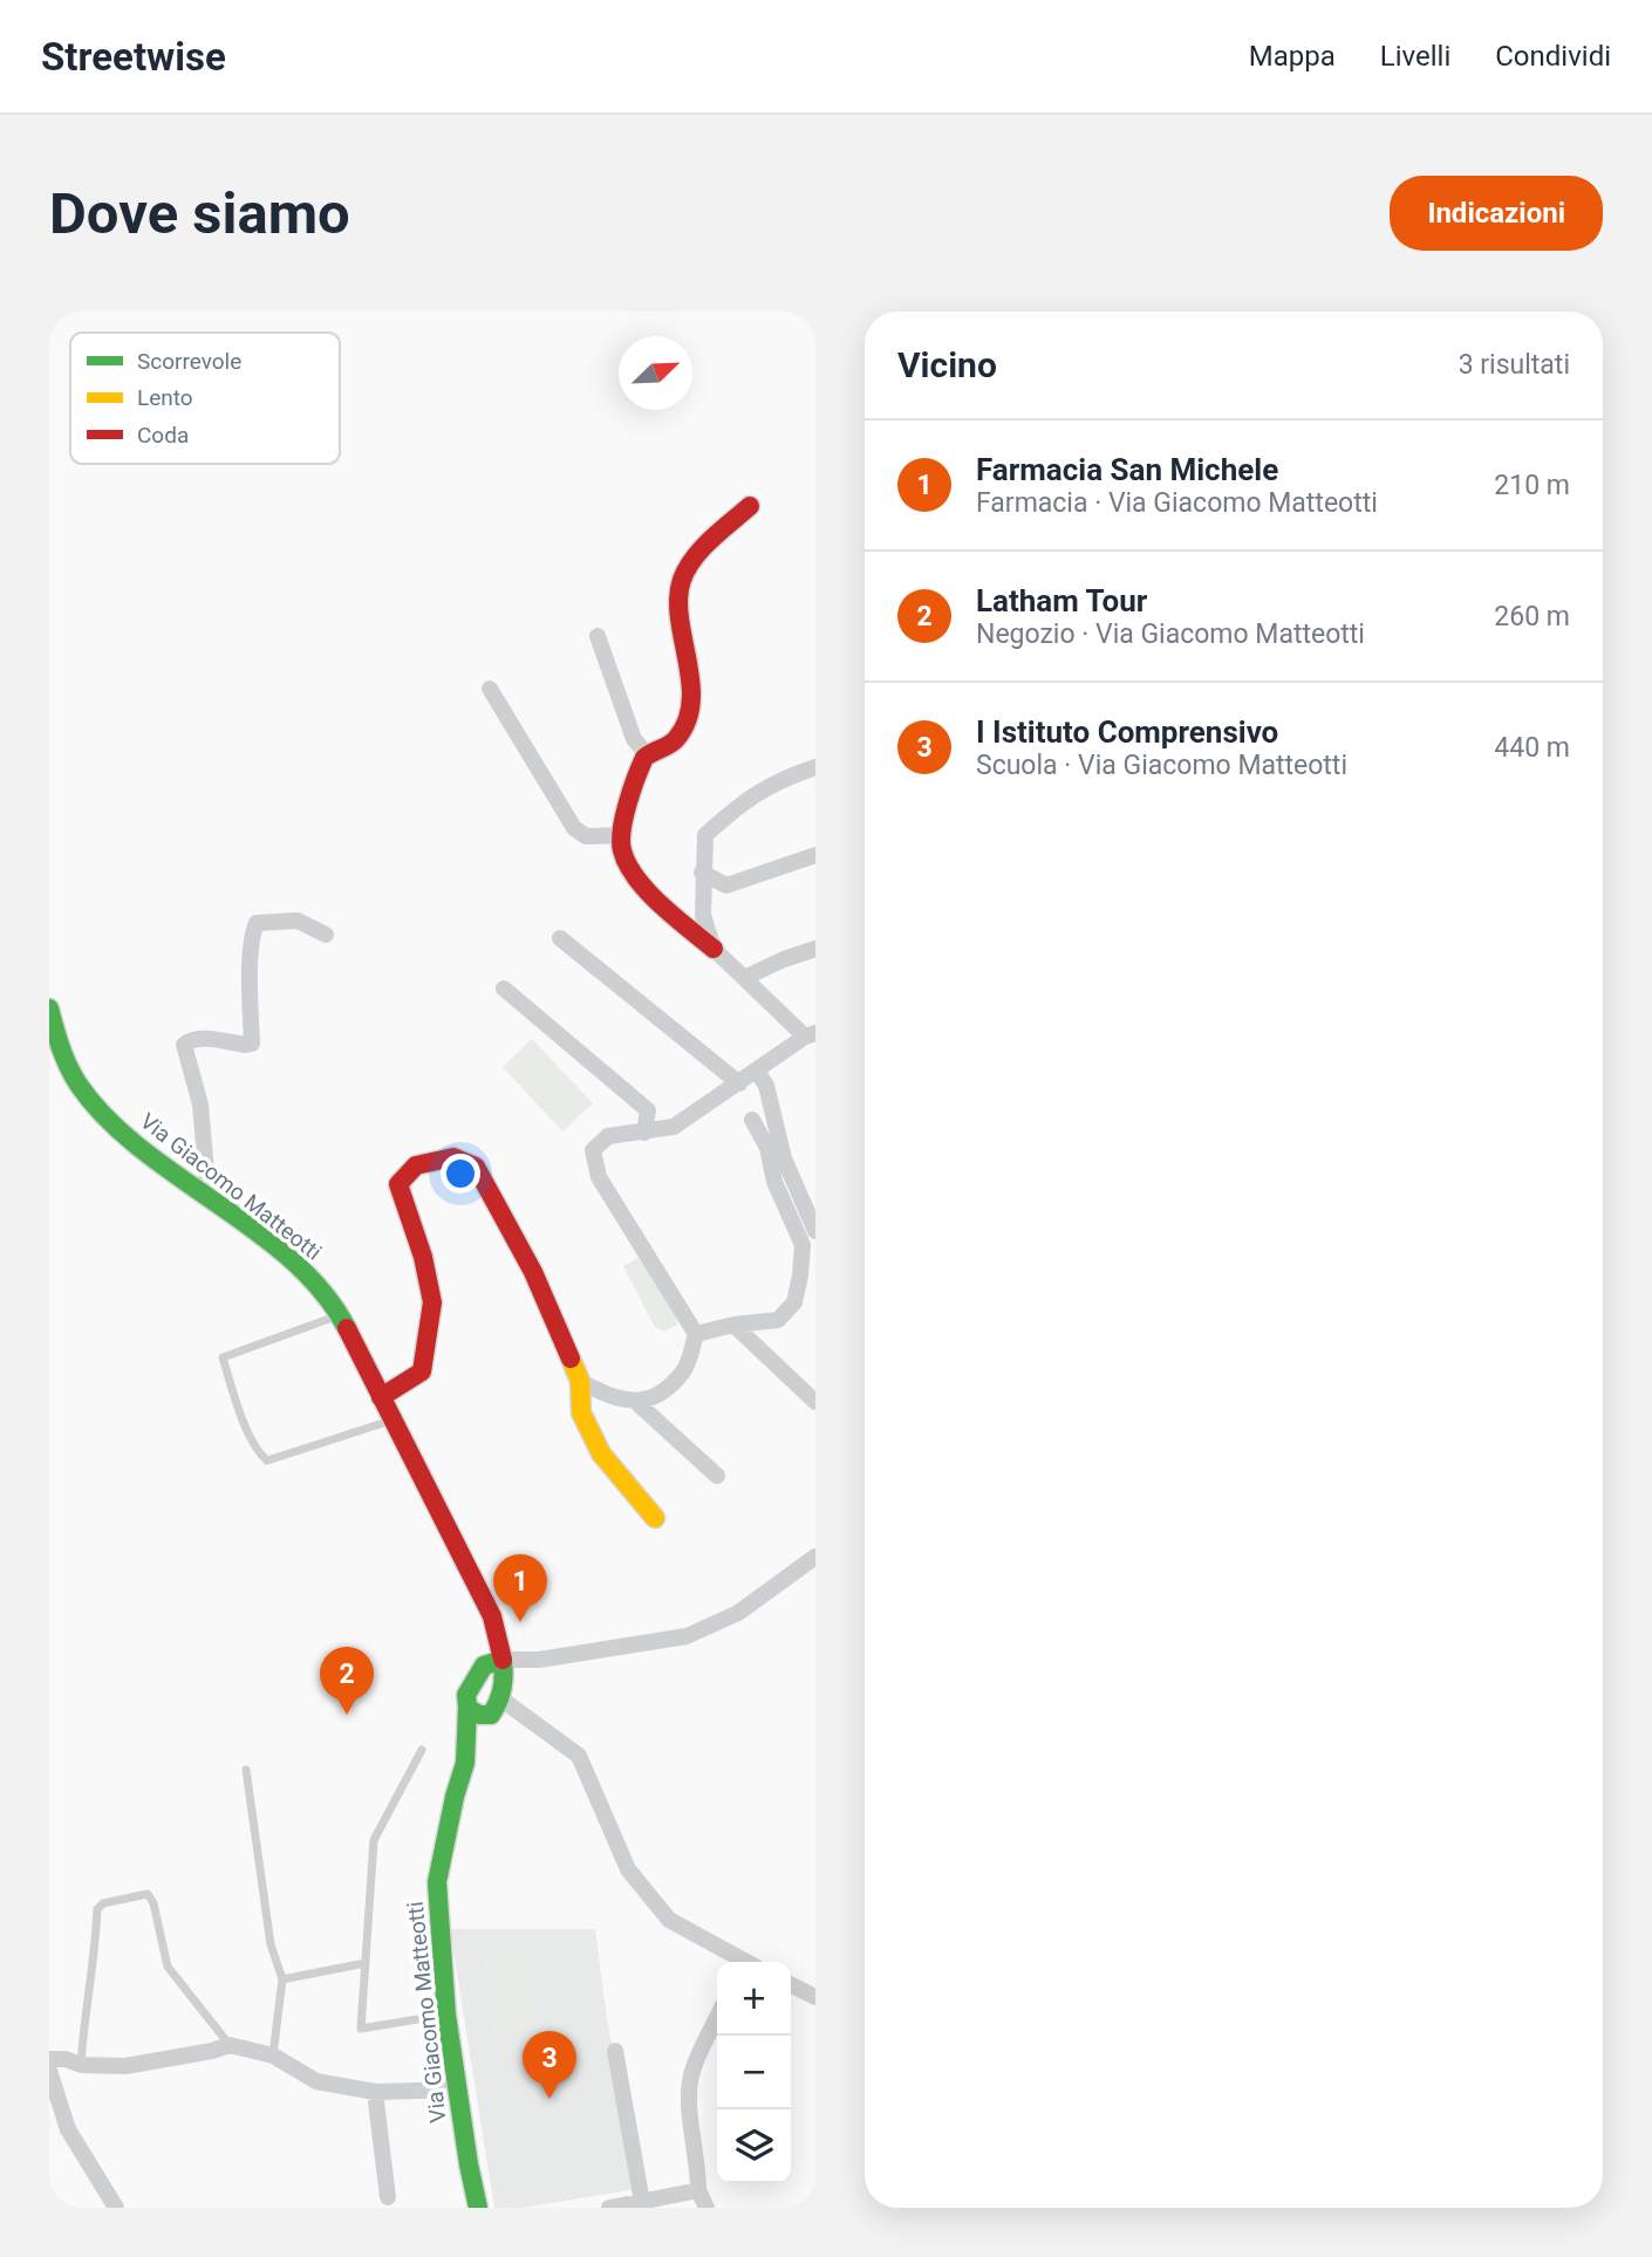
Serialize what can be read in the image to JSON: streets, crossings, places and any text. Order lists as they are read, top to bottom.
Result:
{
  "streets": {
    "street": ["Via Giacomo Matteotti"]
  },
  "legend": ["Scorrevole", "Lento", "Coda"],
  "north": "top right",
  "page": {
    "header": "Streetwise",
    "nav": ["Mappa", "Livelli", "Condividi"],
    "buttons": "Indicazioni",
    "title": "Dove siamo",
    "heading": ["Vicino", "3 risultati"],
    "list": [
      {
        "mark": "1",
        "name": "Farmacia San Michele",
        "note": "Farmacia · Via Giacomo Matteotti",
        "value": "210 m"
      },
      {
        "mark": "2",
        "name": "Latham Tour",
        "note": "Negozio · Via Giacomo Matteotti",
        "value": "260 m"
      },
      {
        "mark": "3",
        "name": "I Istituto Comprensivo",
        "note": "Scuola · Via Giacomo Matteotti",
        "value": "440 m"
      }
    ],
    "pins": ["1", "2", "3"],
    "map_buttons": ["+", "−"]
  }
}
